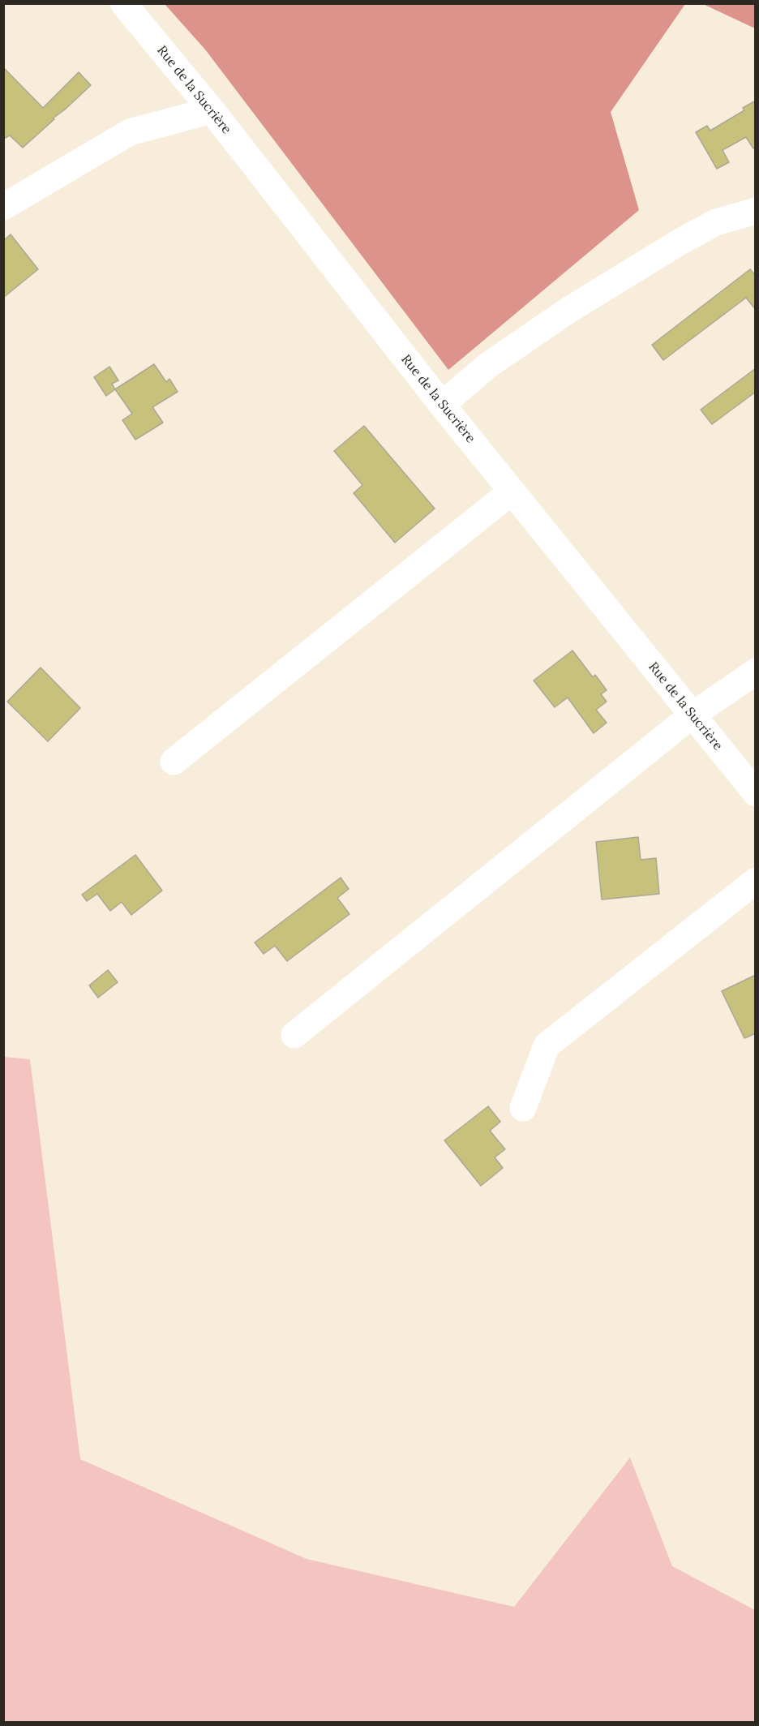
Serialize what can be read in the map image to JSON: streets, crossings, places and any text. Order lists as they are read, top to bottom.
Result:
{
  "streets": {
    "street": ["Rue de la Sucrière"]
  }
}
